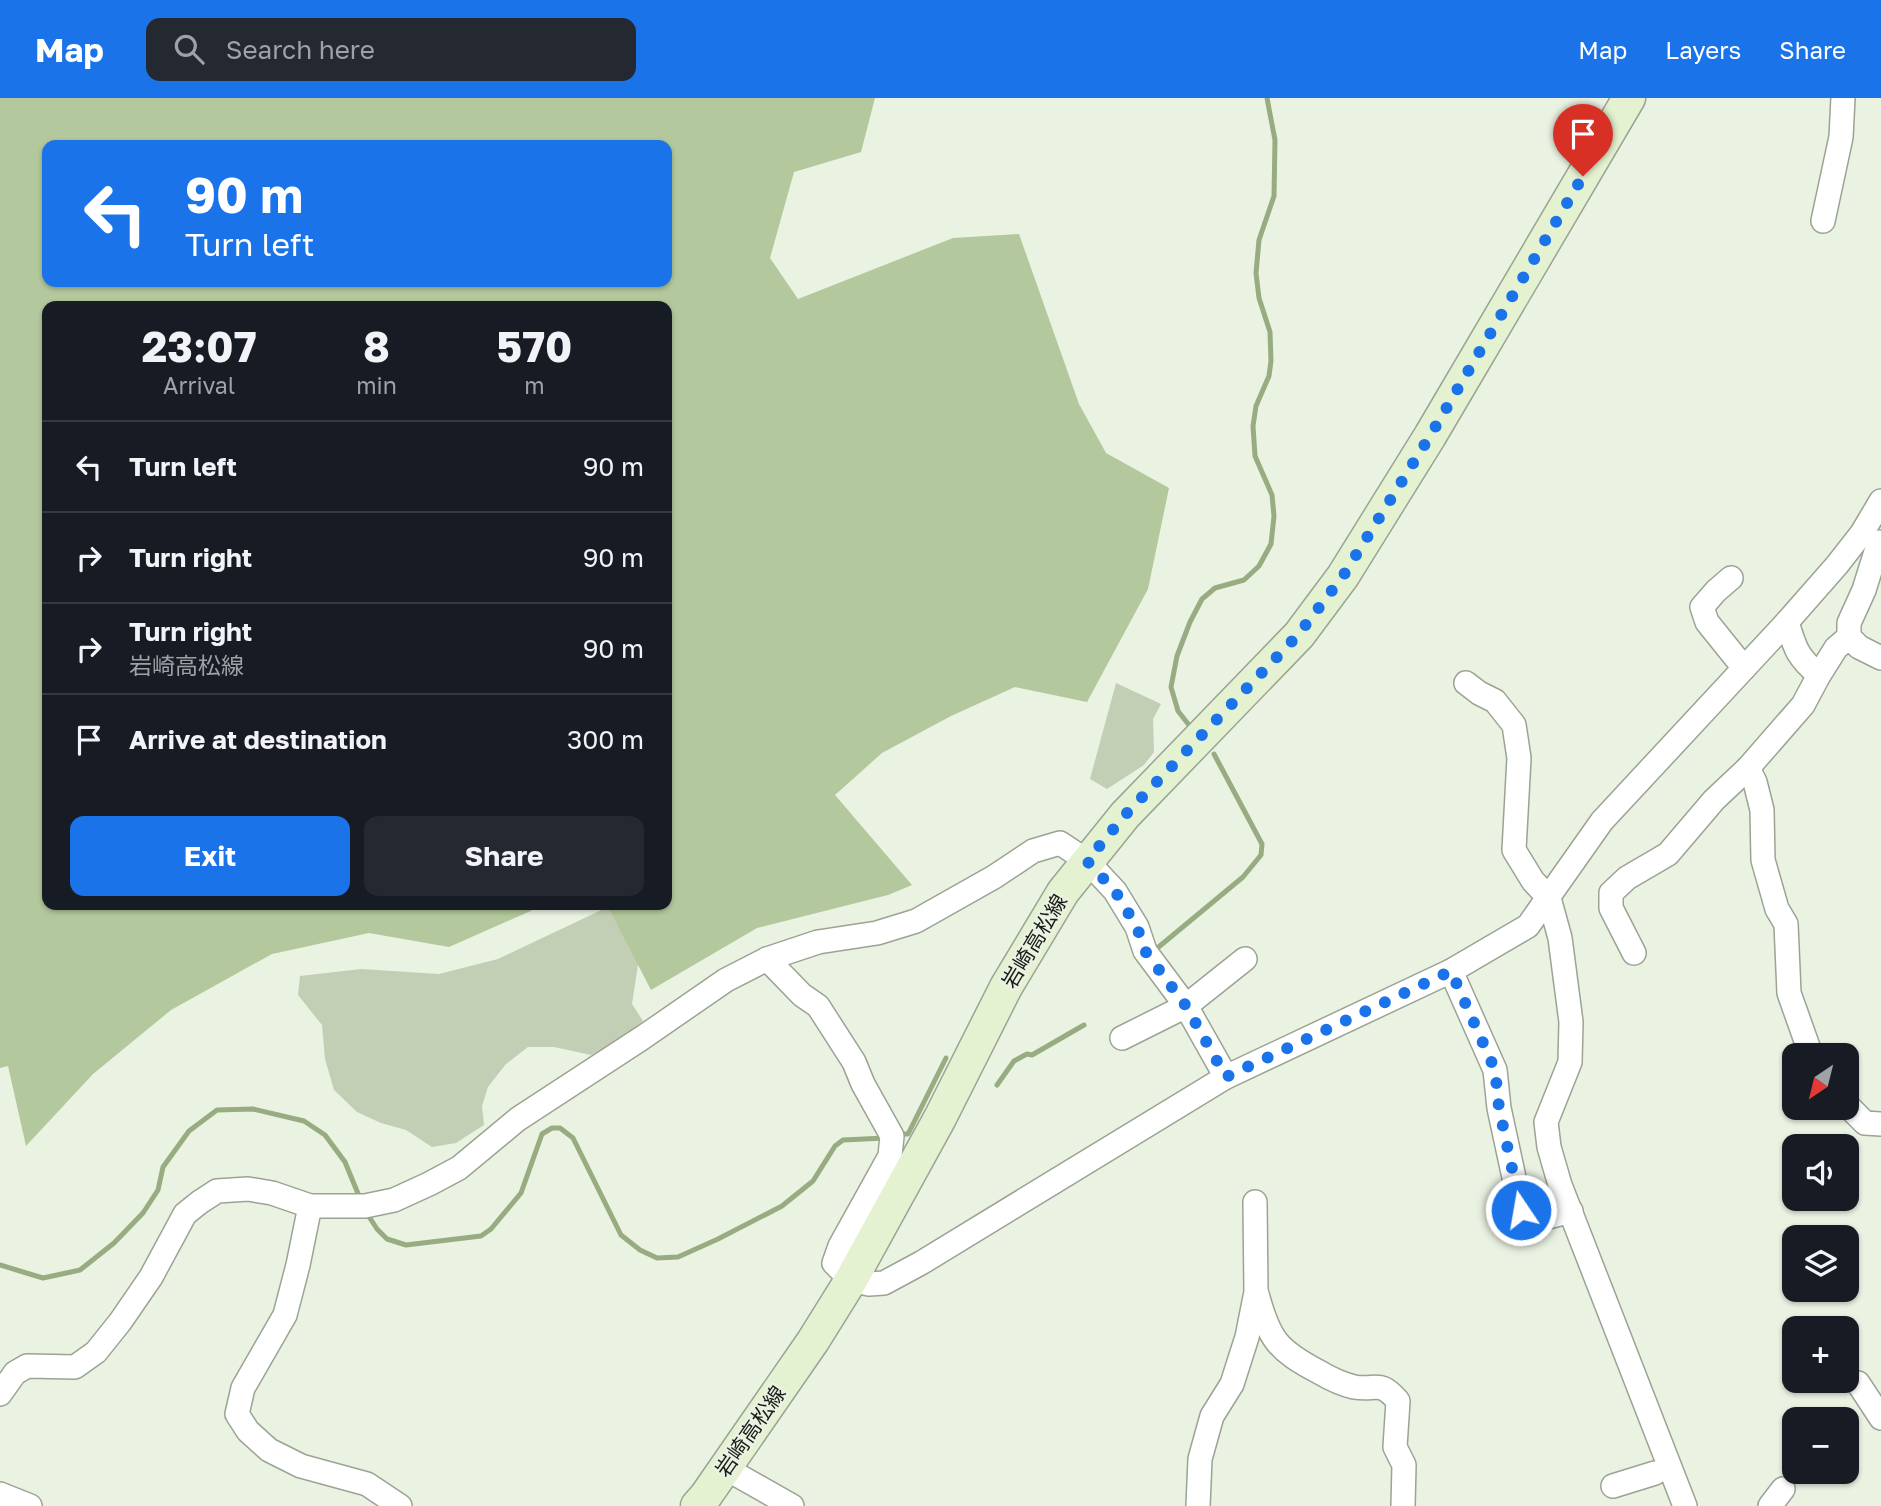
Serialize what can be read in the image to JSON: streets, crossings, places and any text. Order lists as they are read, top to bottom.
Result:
{
  "streets": {
    "main road": ["岩崎高松線"]
  },
  "north": "bottom left",
  "page": {
    "header": "Map",
    "search": "Search here",
    "nav": ["Map", "Layers", "Share"],
    "turn": ["90 m", "Turn left"],
    "eta": [
      "23:07",
      "Arrival",
      "8",
      "min",
      "570",
      "m"
    ],
    "list": [
      {
        "name": "Turn left",
        "value": "90 m"
      },
      {
        "name": "Turn right",
        "value": "90 m"
      },
      {
        "name": "Turn right",
        "note": "岩崎高松線",
        "value": "90 m"
      },
      {
        "name": "Arrive at destination",
        "value": "300 m"
      }
    ],
    "buttons": ["Exit", "Share"],
    "map_buttons": ["+", "−"]
  }
}
